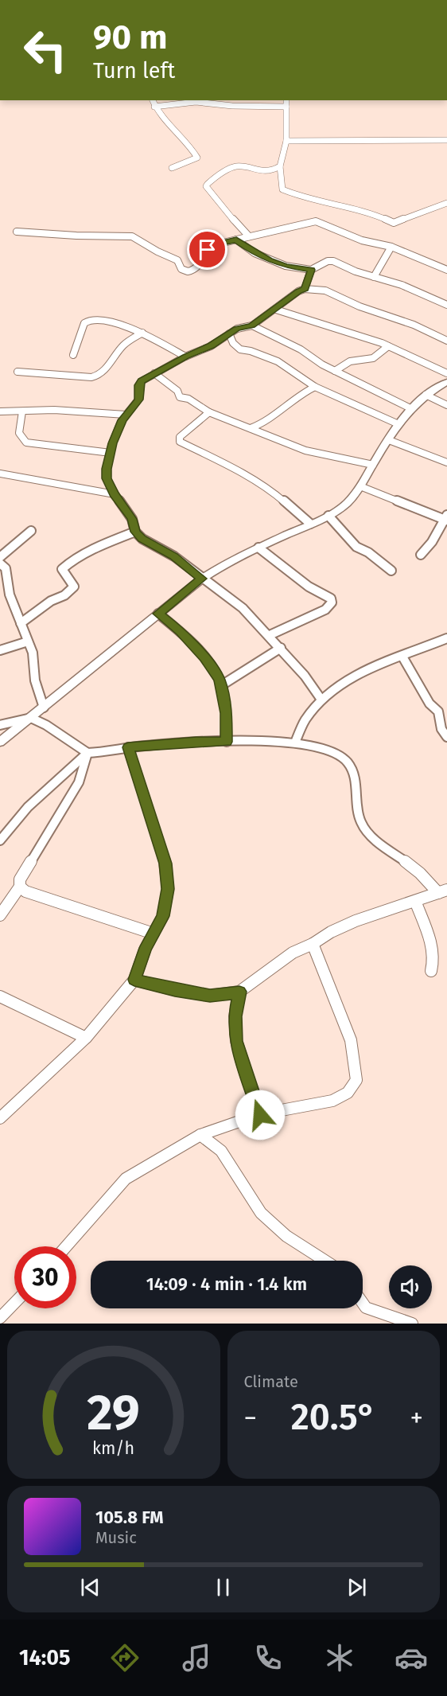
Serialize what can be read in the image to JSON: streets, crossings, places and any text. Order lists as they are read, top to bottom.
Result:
{
  "page": {
    "turn": ["90 m", "Turn left"],
    "limit": "30",
    "trip": "14:09 · 4 min · 1.4 km",
    "tile": "Climate",
    "heat": ["−", "20.5°", "+"],
    "song": ["105.8 FM", "Music"],
    "tabs": "14:05",
    "gauge": ["29", "km/h"]
  }
}
